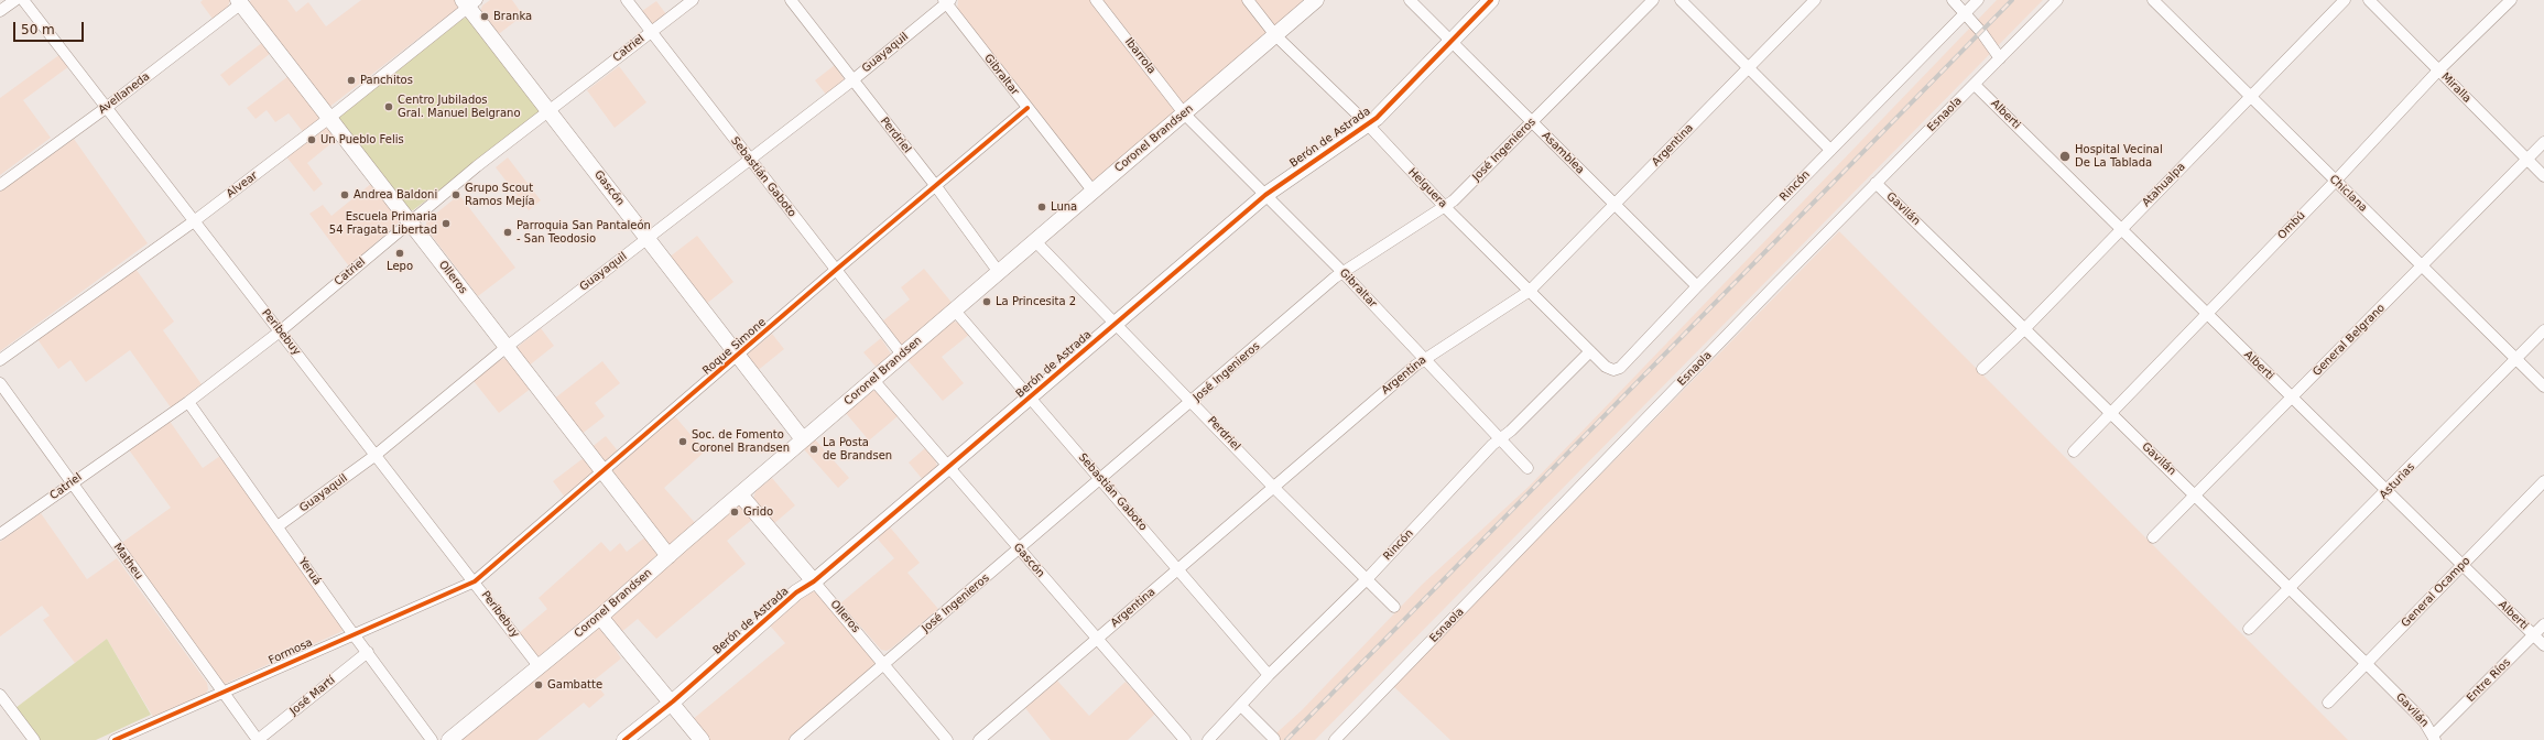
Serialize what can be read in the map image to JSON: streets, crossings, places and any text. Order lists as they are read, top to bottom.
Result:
{
  "streets": {
    "street": [
      "Catriel",
      "Guayaquil",
      "Ibarrola",
      "Gibraltar",
      "Miralla",
      "Avellaneda",
      "Esnaola",
      "Alberti",
      "Perdriel",
      "Berón de Astrada",
      "Coronel Brandsen",
      "Argentina",
      "José Ingenieros",
      "Asamblea",
      "Sebastián Gaboto",
      "Alvear",
      "Atahualpa",
      "Rincón",
      "Gascón",
      "Helguera",
      "Chiclana",
      "Gavilán",
      "Ombú",
      "Olleros",
      "Peribebuy",
      "General Belgrano",
      "Roque Simone",
      "Asturias",
      "Matheu",
      "Yeruá",
      "General Ocampo",
      "Formosa",
      "Entre Ríos",
      "José Martí"
    ]
  },
  "crossings": [
    ["Catriel", "Sebastián Gaboto"],
    ["Catriel", "Gascón"],
    ["Catriel", "Olleros"],
    ["Catriel", "Peribebuy"],
    ["Catriel", "Matheu"],
    ["Catriel", "Yeruá"],
    ["Guayaquil", "Gibraltar"],
    ["Guayaquil", "Perdriel"],
    ["Guayaquil", "Sebastián Gaboto"],
    ["Guayaquil", "Gascón"],
    ["Guayaquil", "Olleros"],
    ["Guayaquil", "Peribebuy"],
    ["Guayaquil", "Yeruá"],
    ["Ibarrola", "Gibraltar"],
    ["Ibarrola", "Coronel Brandsen"],
    ["Gibraltar", "Berón de Astrada"],
    ["Gibraltar", "Coronel Brandsen"],
    ["Gibraltar", "Argentina"],
    ["Gibraltar", "José Ingenieros"],
    ["Gibraltar", "Rincón"],
    ["Gibraltar", "Roque Simone"],
    ["Miralla", "Ombú"],
    ["Miralla", "General Belgrano"],
    ["Avellaneda", "Olleros"],
    ["Avellaneda", "Peribebuy"],
    ["Esnaola", "Alberti"],
    ["Esnaola", "Gavilán"],
    ["Alberti", "Atahualpa"],
    ["Alberti", "Ombú"],
    ["Alberti", "General Belgrano"],
    ["Alberti", "Asturias"],
    ["Alberti", "General Ocampo"],
    ["Alberti", "Entre Ríos"],
    ["Perdriel", "Berón de Astrada"],
    ["Perdriel", "Coronel Brandsen"],
    ["Perdriel", "Argentina"],
    ["Perdriel", "José Ingenieros"],
    ["Perdriel", "Rincón"],
    ["Perdriel", "Roque Simone"],
    ["Berón de Astrada", "Asamblea"],
    ["Berón de Astrada", "Sebastián Gaboto"],
    ["Berón de Astrada", "Gascón"],
    ["Berón de Astrada", "Helguera"],
    ["Berón de Astrada", "Olleros"],
    ["Coronel Brandsen", "Sebastián Gaboto"],
    ["Coronel Brandsen", "Gascón"],
    ["Coronel Brandsen", "Helguera"],
    ["Coronel Brandsen", "Olleros"],
    ["Coronel Brandsen", "Peribebuy"],
    ["Argentina", "Asamblea"],
    ["Argentina", "Sebastián Gaboto"],
    ["Argentina", "Gascón"],
    ["Argentina", "Helguera"],
    ["José Ingenieros", "Asamblea"],
    ["José Ingenieros", "Sebastián Gaboto"],
    ["José Ingenieros", "Gascón"],
    ["José Ingenieros", "Helguera"],
    ["José Ingenieros", "Olleros"],
    ["Asamblea", "Rincón"],
    ["Sebastián Gaboto", "Rincón"],
    ["Sebastián Gaboto", "Roque Simone"],
    ["Alvear", "Gascón"],
    ["Alvear", "Olleros"],
    ["Alvear", "Peribebuy"],
    ["Atahualpa", "Chiclana"],
    ["Atahualpa", "Gavilán"],
    ["Rincón", "Helguera"],
    ["Gascón", "Roque Simone"],
    ["Chiclana", "Ombú"],
    ["Chiclana", "General Belgrano"],
    ["Chiclana", "Asturias"],
    ["Gavilán", "Ombú"],
    ["Gavilán", "General Belgrano"],
    ["Gavilán", "Asturias"],
    ["Gavilán", "General Ocampo"],
    ["Gavilán", "Entre Ríos"],
    ["Olleros", "Roque Simone"],
    ["Peribebuy", "Roque Simone"],
    ["Peribebuy", "Formosa"],
    ["Roque Simone", "Formosa"],
    ["Matheu", "Formosa"],
    ["Matheu", "José Martí"],
    ["Yeruá", "Formosa"],
    ["Yeruá", "José Martí"]
  ],
  "places": [
    "Branka",
    "Panchitos",
    "Centro Jubilados Gral. Manuel Belgrano",
    "Un Pueblo Felis",
    "Hospital Vecinal De La Tablada",
    "Andrea Baldoni",
    "Grupo Scout Ramos Mejía",
    "Luna",
    "Escuela Primaria 54 Fragata Libertad",
    "Parroquia San Pantaleón - San Teodosio",
    "Lepo",
    "La Princesita 2",
    "Soc. de Fomento Coronel Brandsen",
    "La Posta de Brandsen",
    "Grido",
    "Gambatte"
  ],
  "scale_bar": "50 m"
}
